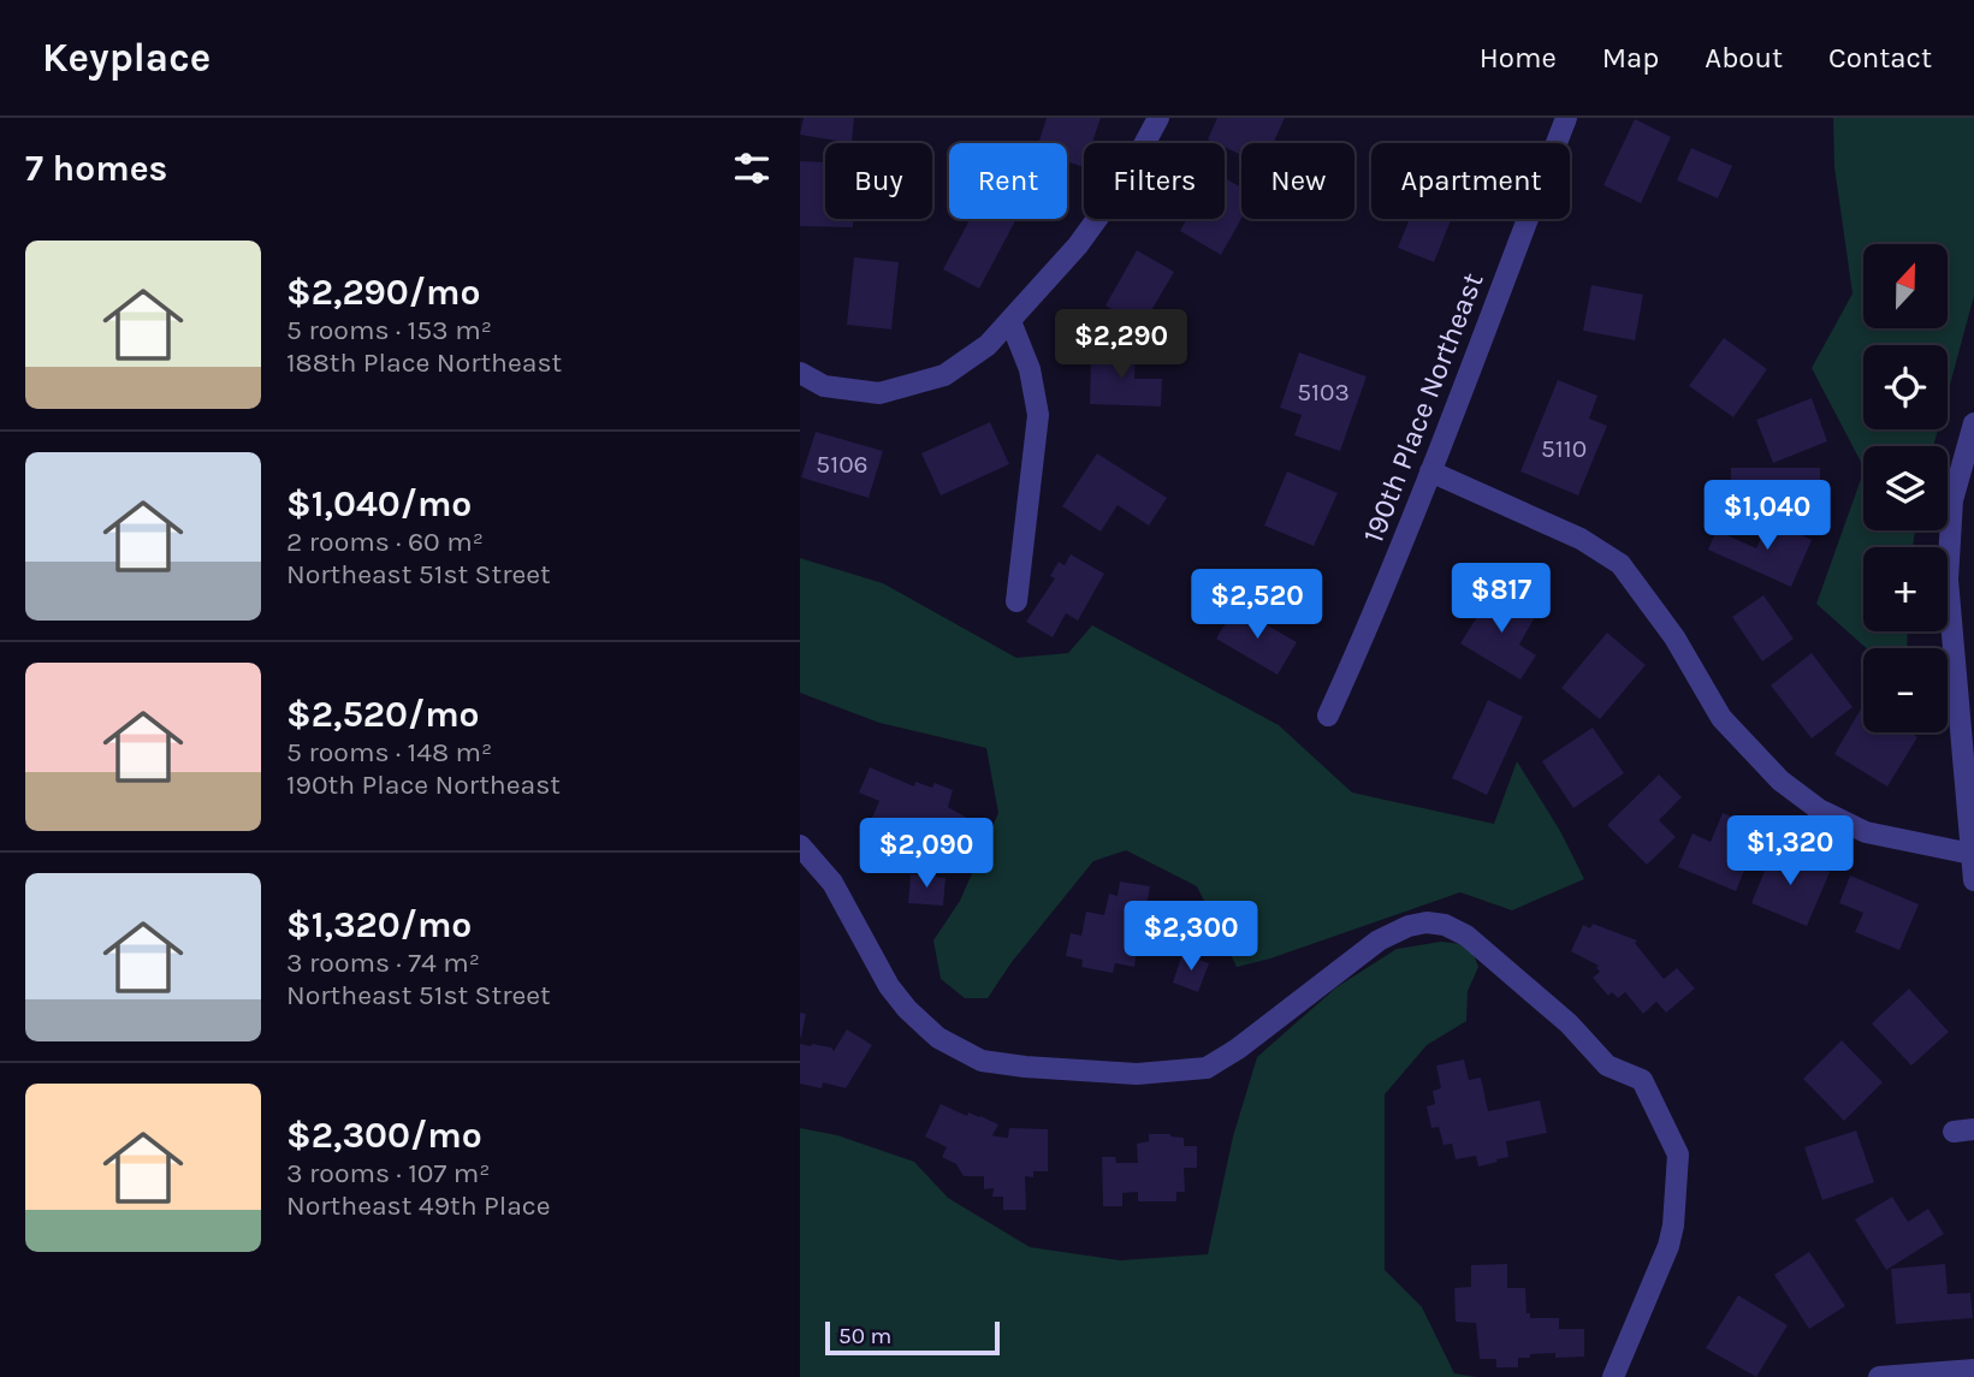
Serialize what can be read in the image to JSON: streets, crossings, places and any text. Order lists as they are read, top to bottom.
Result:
{
  "streets": {
    "street": ["190th Place Northeast"]
  },
  "house_numbers": ["5103", "5110", "5106"],
  "scale_bar": "50 m",
  "north": "top",
  "page": {
    "header": "Keyplace",
    "nav": [
      "Home",
      "Map",
      "About",
      "Contact"
    ],
    "heading": "7 homes",
    "chip": [
      "Buy",
      "Rent",
      "Filters",
      "New",
      "Apartment"
    ],
    "list": [
      {
        "name": "$2,290/mo",
        "note": "5 rooms · 153 m² · 188th Place Northeast"
      },
      {
        "name": "$1,040/mo",
        "note": "2 rooms · 60 m² · Northeast 51st Street"
      },
      {
        "name": "$2,520/mo",
        "note": "5 rooms · 148 m² · 190th Place Northeast"
      },
      {
        "name": "$1,320/mo",
        "note": "3 rooms · 74 m² · Northeast 51st Street"
      },
      {
        "name": "$2,300/mo",
        "note": "3 rooms · 107 m² · Northeast 49th Place"
      }
    ],
    "map_buttons": ["+", "−"],
    "price": [
      "$2,290",
      "$1,040",
      "$817",
      "$2,520",
      "$1,320",
      "$2,090",
      "$2,300"
    ],
    "scale": "50 m"
  }
}
